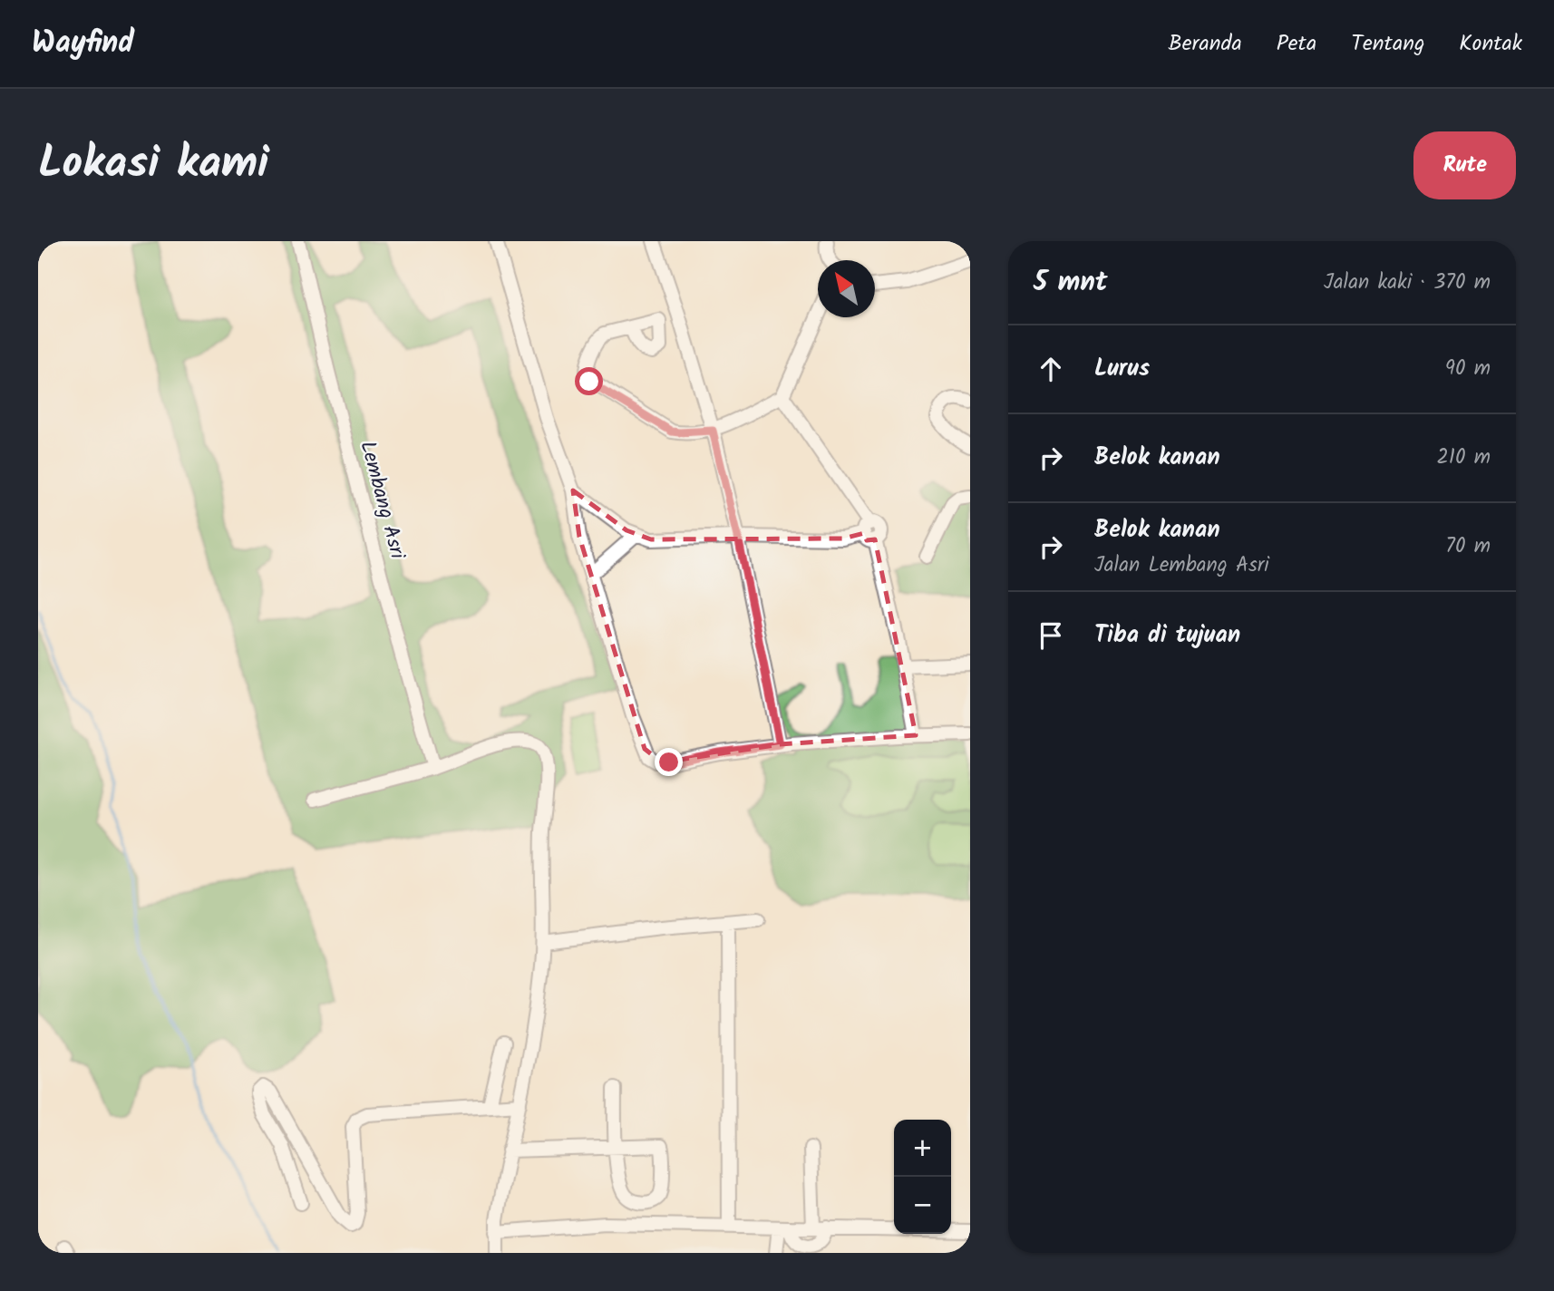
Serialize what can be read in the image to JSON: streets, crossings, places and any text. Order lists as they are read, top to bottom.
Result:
{
  "streets": {
    "street": ["Lembang Asri"]
  },
  "north": "top left",
  "page": {
    "header": "Wayfind",
    "nav": [
      "Beranda",
      "Peta",
      "Tentang",
      "Kontak"
    ],
    "title": "Lokasi kami",
    "buttons": "Rute",
    "heading": ["5 mnt", "Jalan kaki · 370 m"],
    "list": [
      ["Lurus", "90 m"],
      ["Belok kanan", "210 m"],
      ["Belok kanan", "Jalan Lembang Asri", "70 m"],
      "Tiba di tujuan"
    ],
    "map_buttons": ["+", "−"]
  }
}
